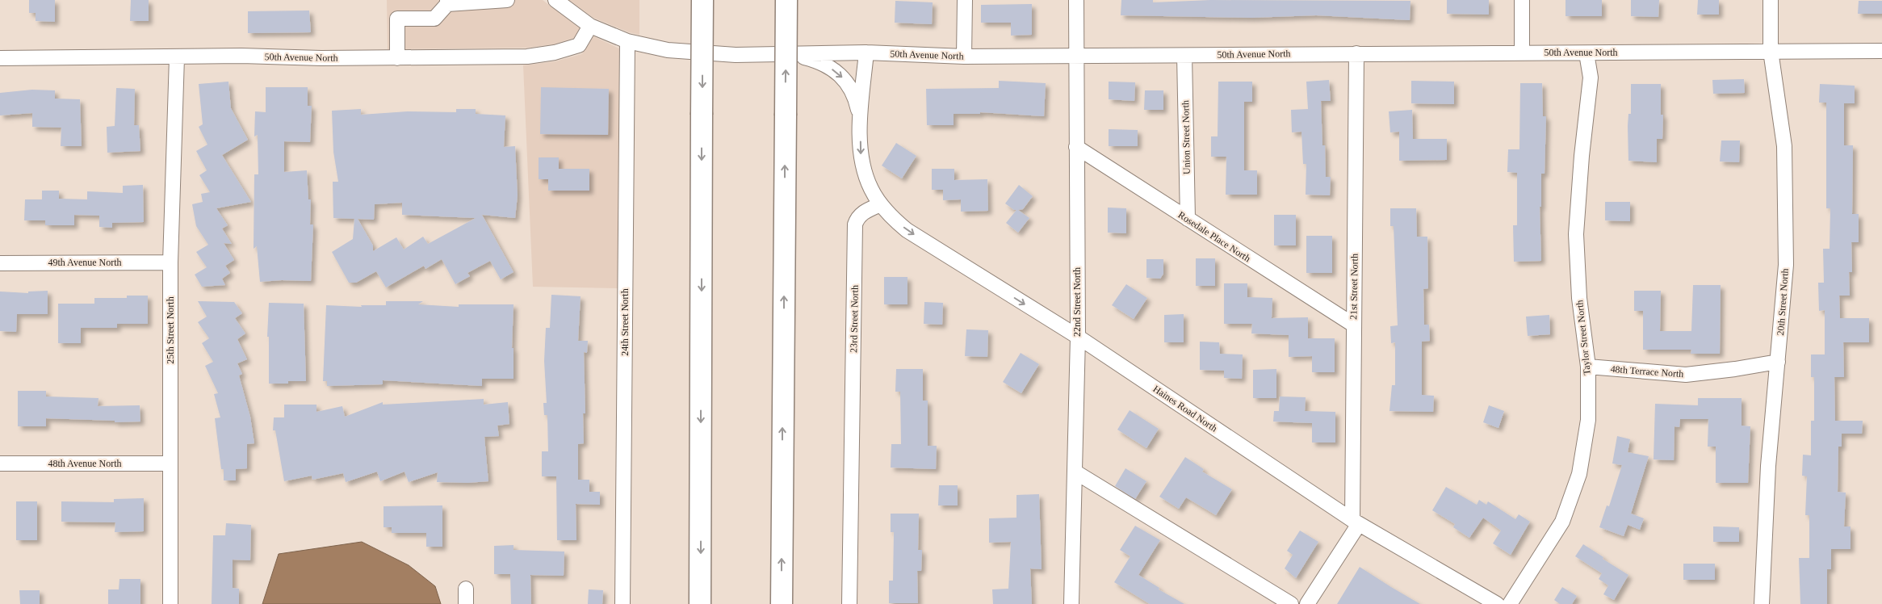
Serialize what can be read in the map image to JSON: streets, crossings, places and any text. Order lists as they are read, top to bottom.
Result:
{
  "streets": {
    "street": [
      "50th Avenue North",
      "Union Street North",
      "Rosedale Place North",
      "49th Avenue North",
      "21st Street North",
      "22nd Street North",
      "20th Street North",
      "23rd Street North",
      "24th Street North",
      "25th Street North",
      "Taylor Street North",
      "48th Terrace North",
      "Haines Road North",
      "48th Avenue North"
    ]
  },
  "crossings": [
    ["50th Avenue North", "Union Street North"],
    ["50th Avenue North", "21st Street North"],
    ["50th Avenue North", "22nd Street North"],
    ["50th Avenue North", "20th Street North"],
    ["50th Avenue North", "24th Street North"],
    ["50th Avenue North", "25th Street North"],
    ["50th Avenue North", "Taylor Street North"],
    ["Union Street North", "Rosedale Place North"],
    ["Rosedale Place North", "21st Street North"],
    ["Rosedale Place North", "22nd Street North"],
    ["49th Avenue North", "25th Street North"],
    ["21st Street North", "Haines Road North"],
    ["22nd Street North", "Haines Road North"],
    ["20th Street North", "48th Terrace North"],
    ["23rd Street North", "Haines Road North"],
    ["25th Street North", "48th Avenue North"],
    ["Taylor Street North", "48th Terrace North"]
  ]
}
